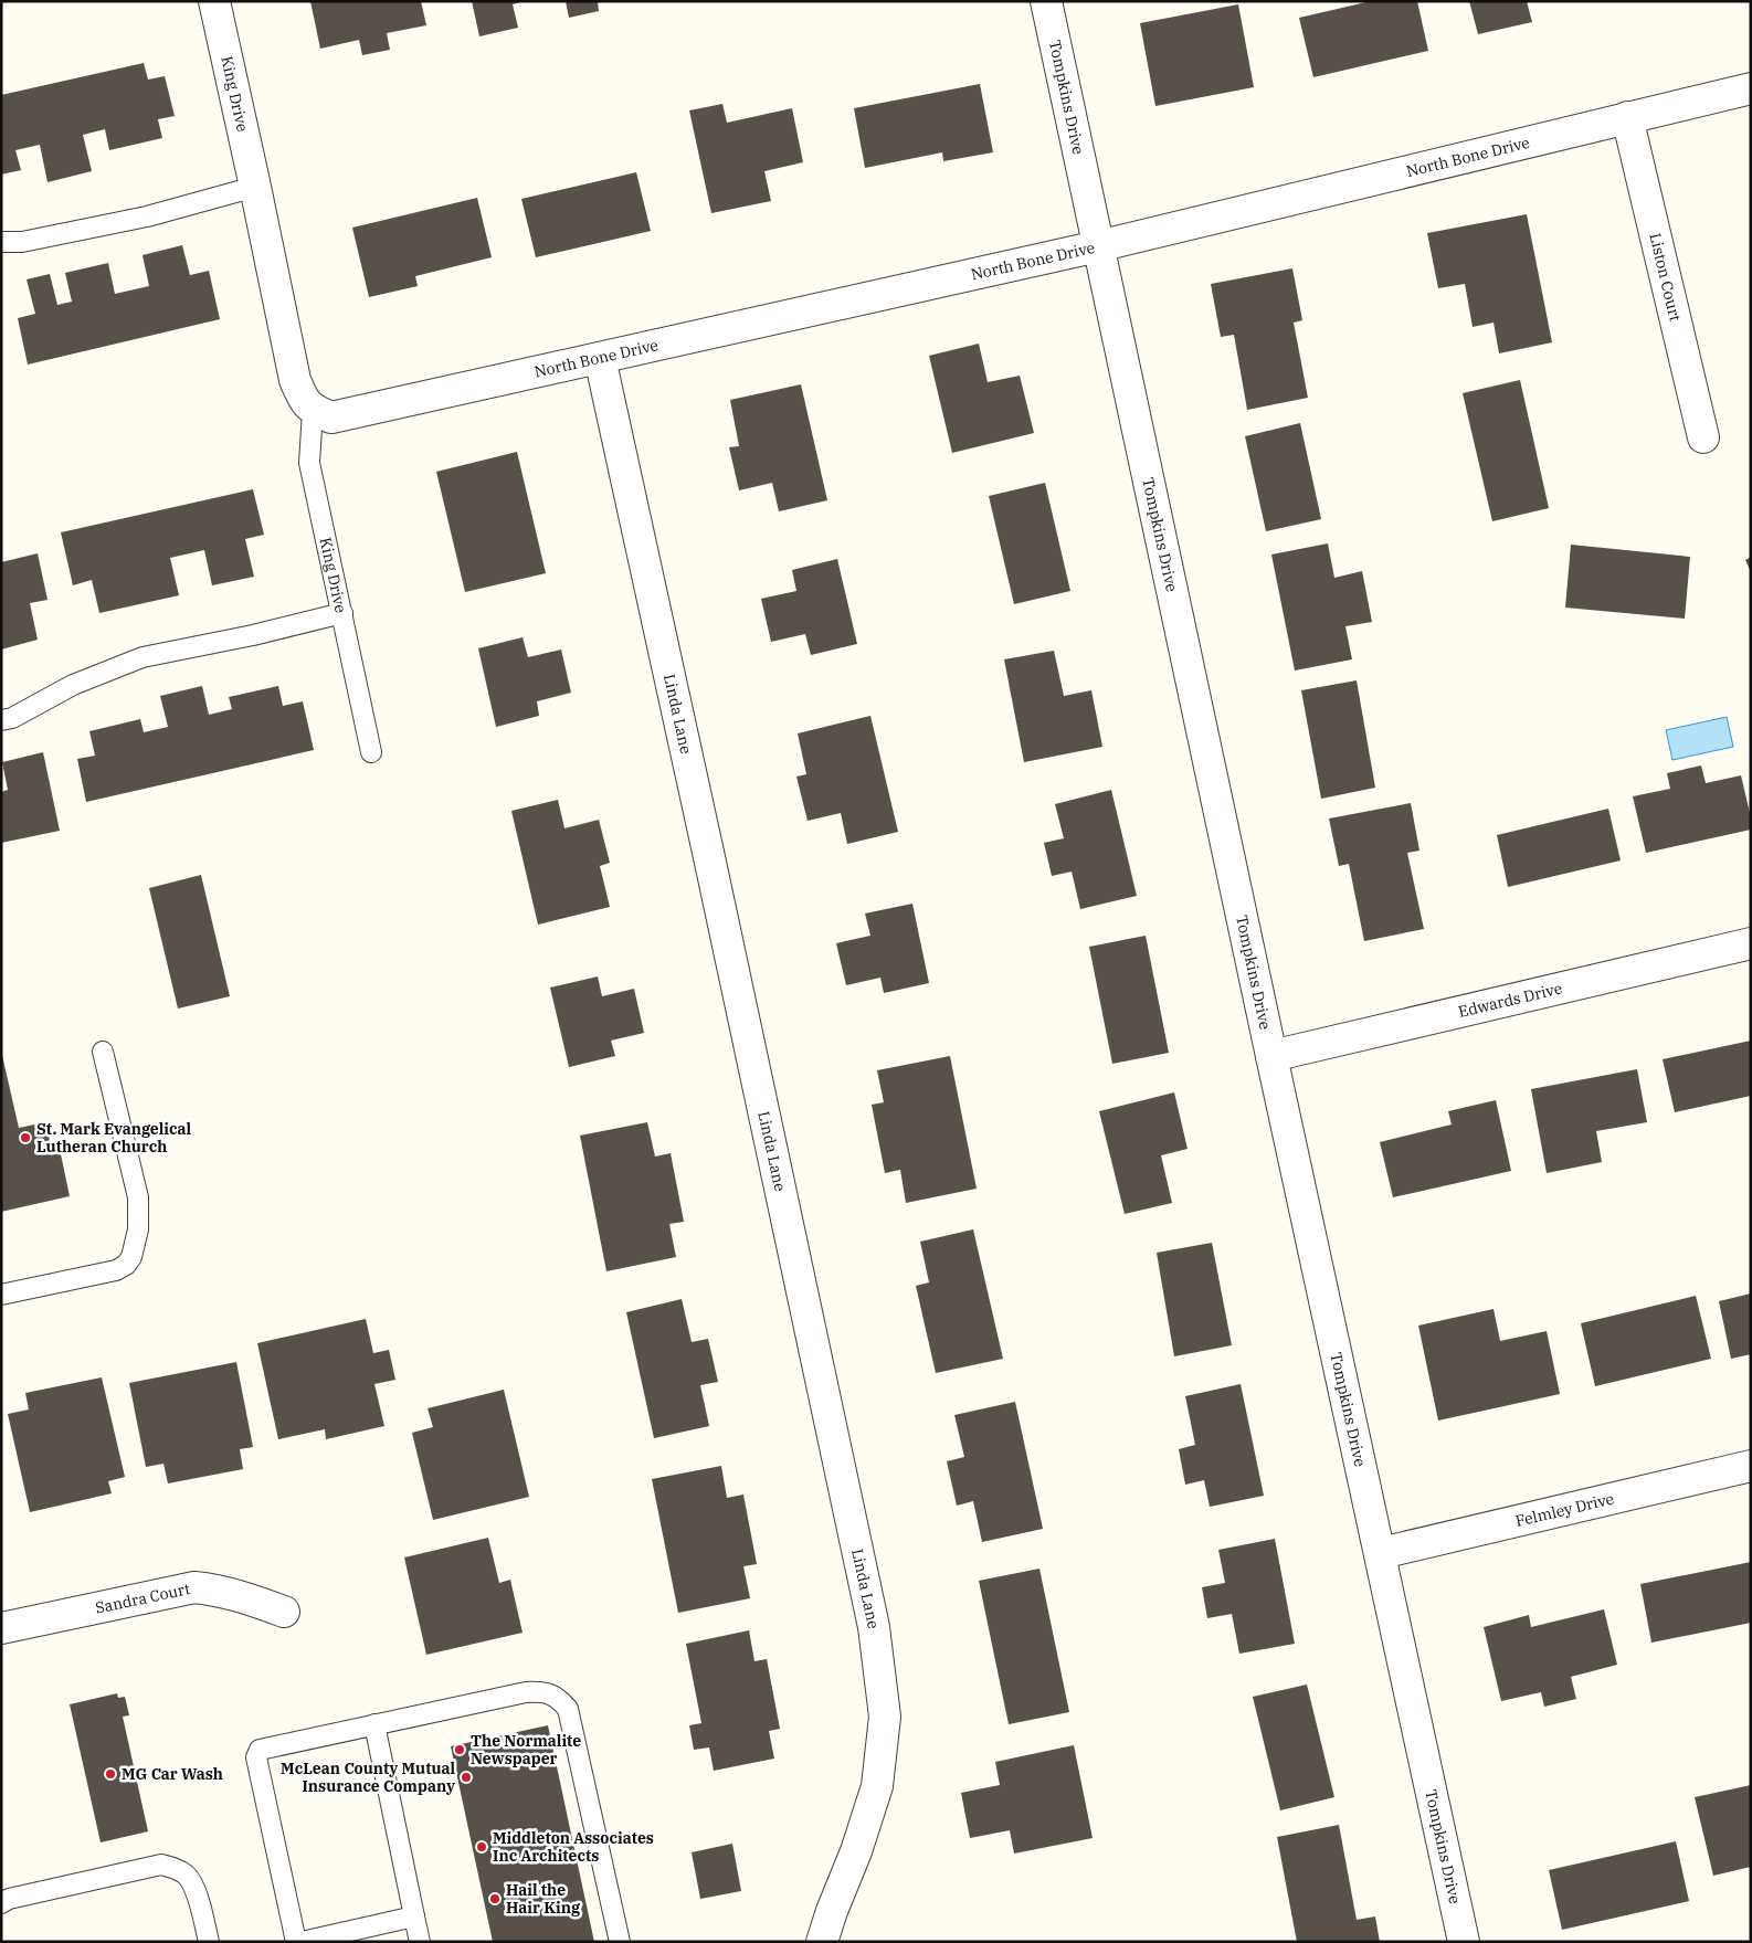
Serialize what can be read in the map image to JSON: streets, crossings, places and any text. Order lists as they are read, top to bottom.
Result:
{
  "streets": {
    "street": [
      "King Drive",
      "Tompkins Drive",
      "North Bone Drive",
      "Liston Court",
      "Linda Lane",
      "Edwards Drive",
      "Felmley Drive",
      "Sandra Court"
    ]
  },
  "crossings": [
    ["King Drive", "North Bone Drive"],
    ["Tompkins Drive", "North Bone Drive"],
    ["Tompkins Drive", "Edwards Drive"],
    ["Tompkins Drive", "Felmley Drive"],
    ["North Bone Drive", "Liston Court"],
    ["North Bone Drive", "Linda Lane"]
  ],
  "places": [
    "St. Mark Evangelical Lutheran Church",
    "The Normalite Newspaper",
    "MG Car Wash",
    "McLean County Mutual Insurance Company",
    "Middleton Associates Inc Architects",
    "Hail the Hair King"
  ]
}
